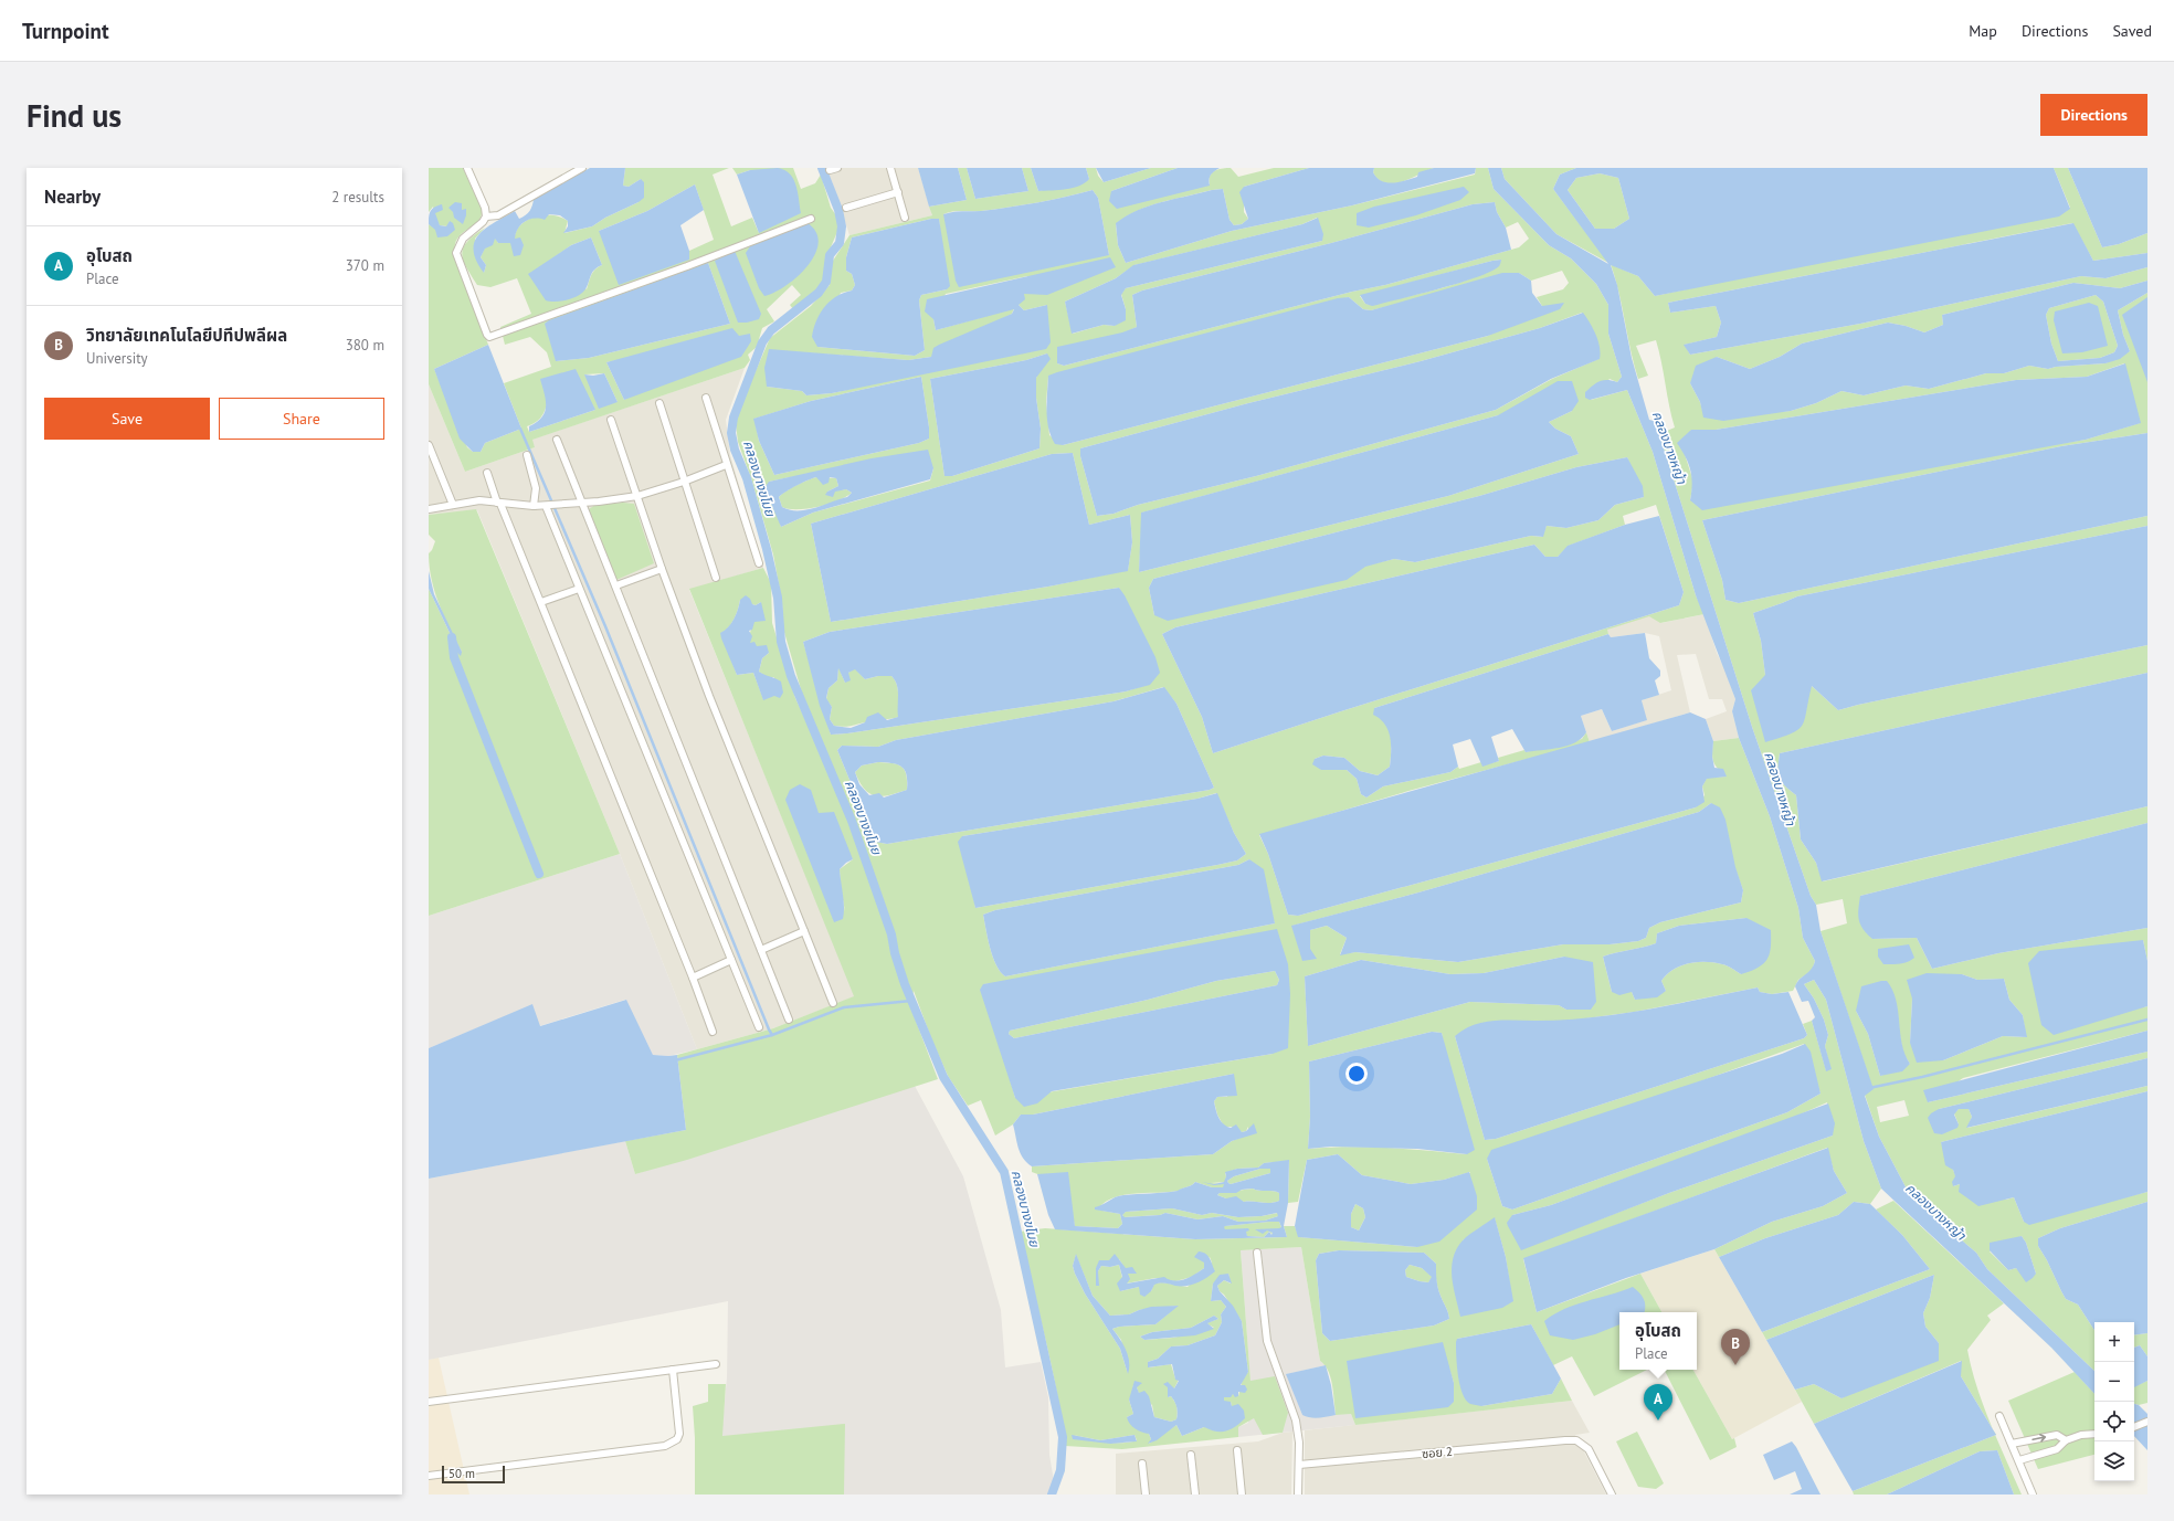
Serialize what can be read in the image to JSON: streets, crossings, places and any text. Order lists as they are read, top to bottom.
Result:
{
  "streets": {
    "street": ["ซอย 2"]
  },
  "water": ["คลองบางหญ้า", "คลองบางขโมย"],
  "scale_bar": "50 m",
  "page": {
    "header": "Turnpoint",
    "nav": ["Map", "Directions", "Saved"],
    "buttons": [
      "Directions",
      ["Save", "Share"]
    ],
    "title": "Find us",
    "heading": ["Nearby", "2 results"],
    "list": [
      {
        "mark": "A",
        "name": "อุโบสถ",
        "note": "Place",
        "value": "370 m"
      },
      {
        "mark": "B",
        "name": "วิทยาลัยเทคโนโลยีปทีปพลีผล",
        "note": "University",
        "value": "380 m"
      }
    ],
    "popup": ["อุโบสถ", "Place"],
    "map_buttons": ["+", "−"],
    "pins": ["B", "A"],
    "scale": "50 m"
  }
}
